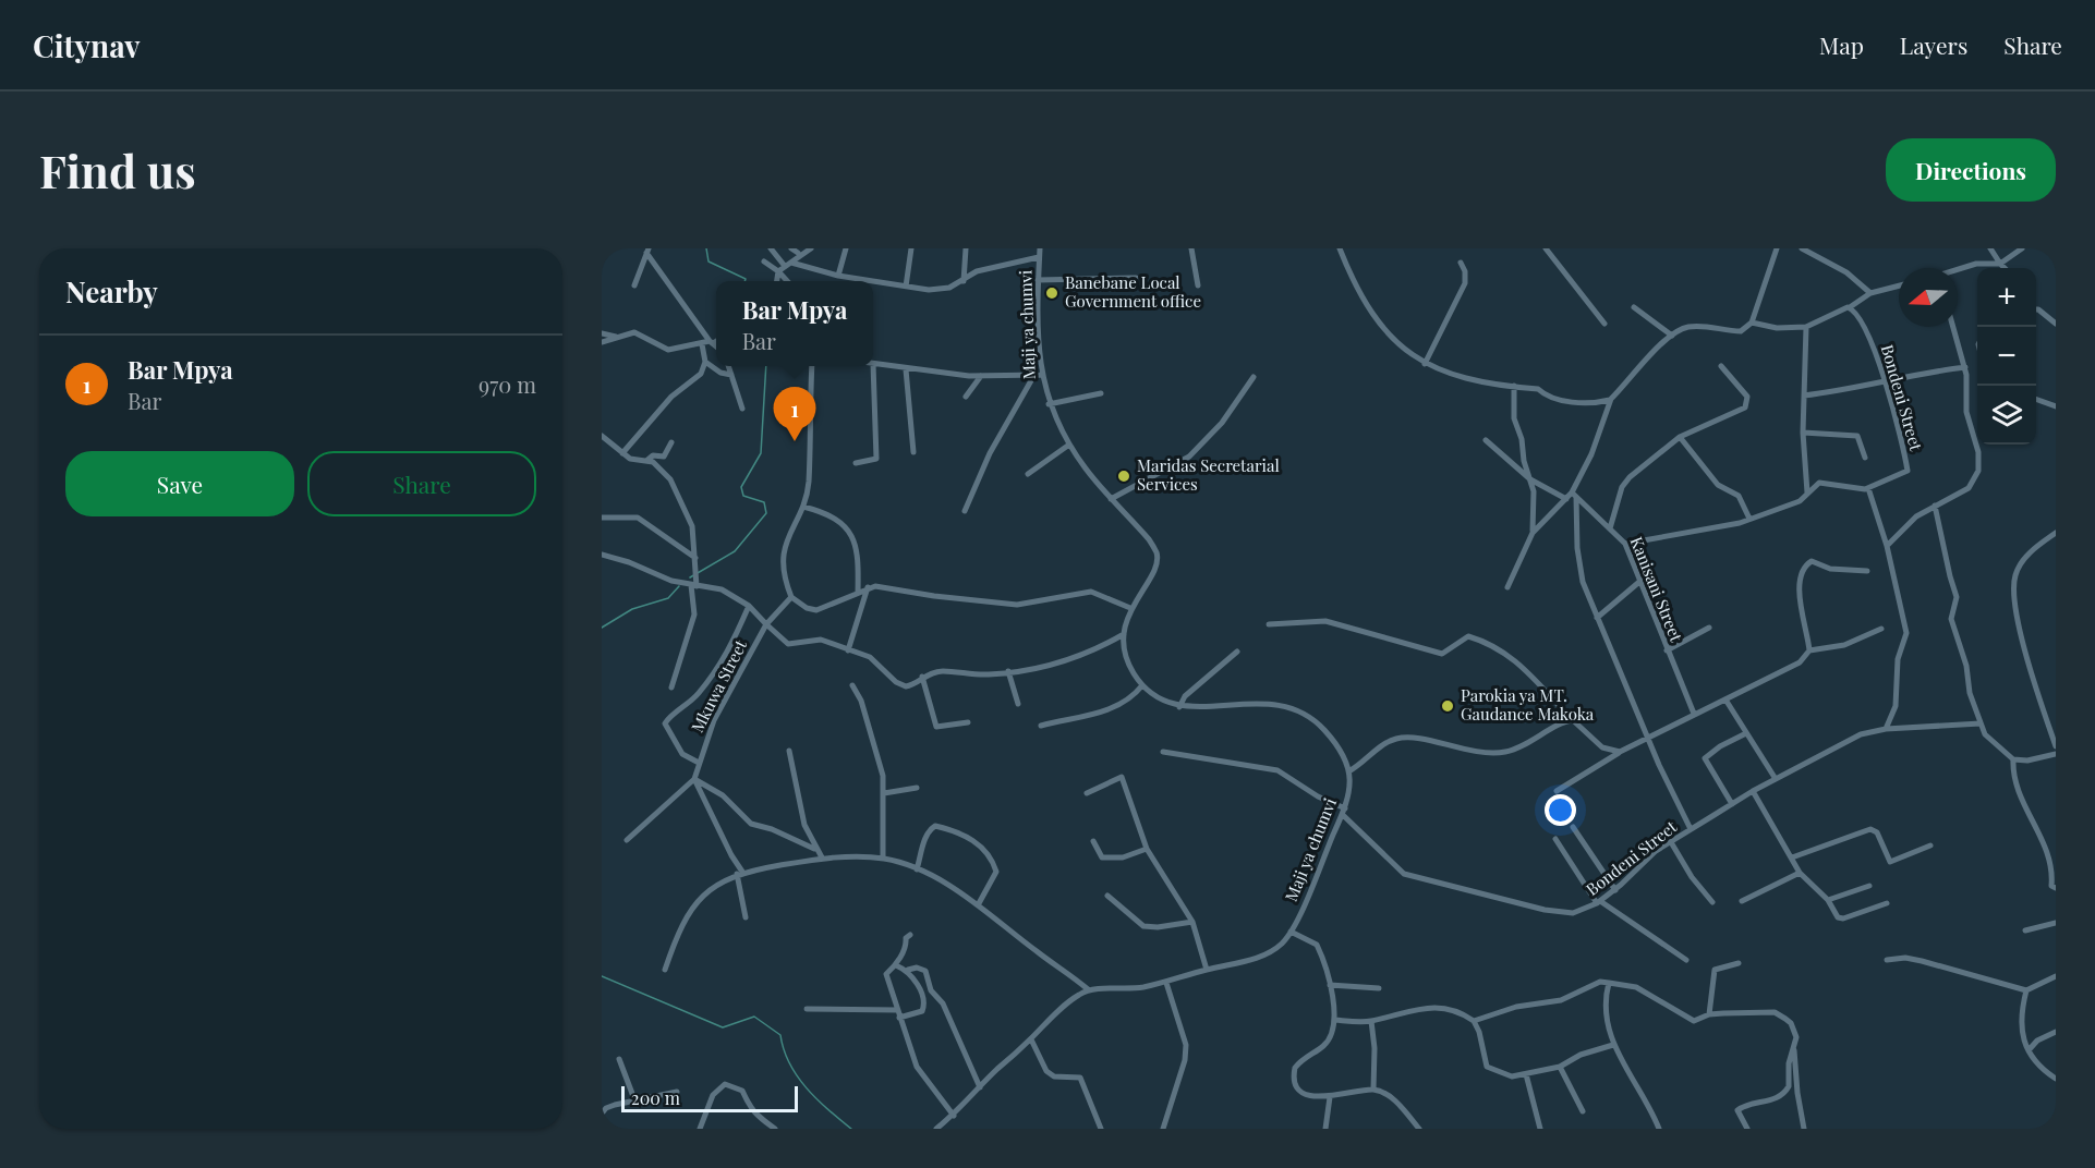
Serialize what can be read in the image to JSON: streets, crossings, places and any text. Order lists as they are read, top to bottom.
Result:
{
  "streets": {
    "street": [
      "Maji ya chumvi",
      "Bondeni Street",
      "Kanisani Street",
      "Mkuwa Street"
    ]
  },
  "crossings": [
    ["Maji ya chumvi", "Bondeni Street"]
  ],
  "places": ["Banebane Local Government office", "Maridas Secretarial Services", "Parokia ya MT. Gaudance Makoka"],
  "scale_bar": "200 m",
  "north": "left",
  "page": {
    "header": "Citynav",
    "nav": ["Map", "Layers", "Share"],
    "buttons": [
      "Directions",
      ["Save", "Share"]
    ],
    "title": "Find us",
    "heading": "Nearby",
    "map_buttons": ["+", "−"],
    "popup": ["Bar Mpya", "Bar"],
    "list": [
      {
        "mark": "1",
        "name": "Bar Mpya",
        "note": "Bar",
        "value": "970 m"
      }
    ],
    "pins": "1",
    "scale": "200 m"
  }
}
